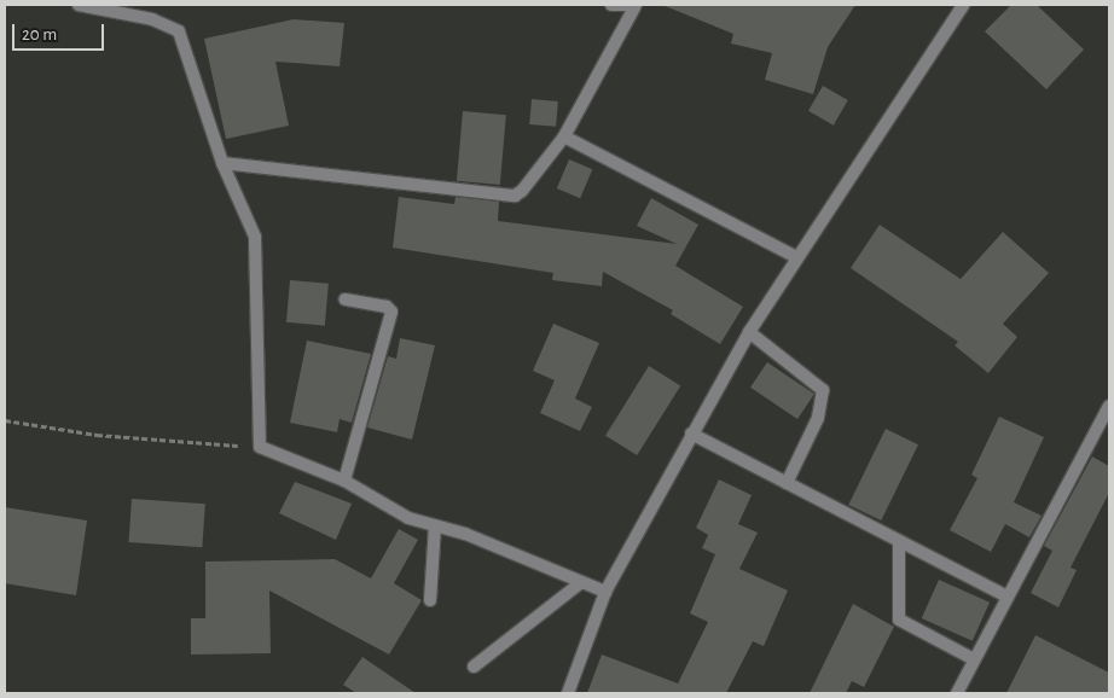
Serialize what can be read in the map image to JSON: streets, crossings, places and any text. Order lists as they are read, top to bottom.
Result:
{
  "scale_bar": "20 m"
}
